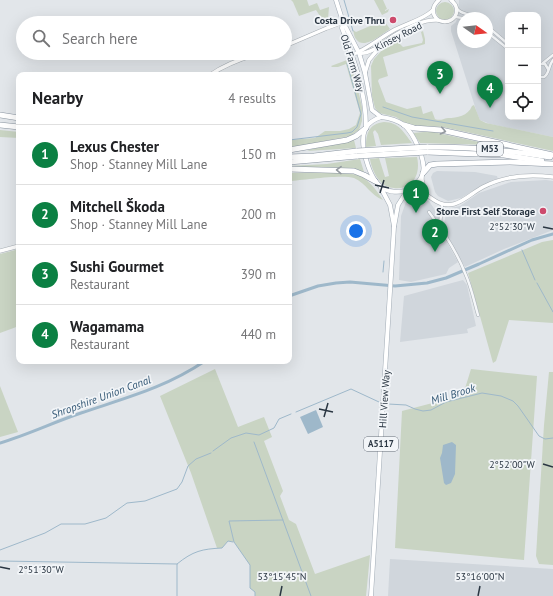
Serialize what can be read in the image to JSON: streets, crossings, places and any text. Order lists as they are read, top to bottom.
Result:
{
  "streets": {
    "highway": ["M53"],
    "main road": ["Old Farm Way", "Hill View Way", "A5117"],
    "street": ["Kinsey Road"]
  },
  "crossings": [
    ["Kinsey Road", "Old Farm Way"],
    ["Old Farm Way", "Hill View Way"]
  ],
  "water": ["Mill Brook", "Shropshire Union Canal"],
  "places": ["Costa Drive Thru", "Store First Self Storage"],
  "north": "right",
  "page": {
    "map_buttons": ["+", "−"],
    "search": "Search here",
    "pins": [
      "3",
      "4",
      "1",
      "2"
    ],
    "heading": ["Nearby", "4 results"],
    "list": [
      {
        "mark": "1",
        "name": "Lexus Chester",
        "note": "Shop · Stanney Mill Lane",
        "value": "150 m"
      },
      {
        "mark": "2",
        "name": "Mitchell Škoda",
        "note": "Shop · Stanney Mill Lane",
        "value": "200 m"
      },
      {
        "mark": "3",
        "name": "Sushi Gourmet",
        "note": "Restaurant",
        "value": "390 m"
      },
      {
        "mark": "4",
        "name": "Wagamama",
        "note": "Restaurant",
        "value": "440 m"
      }
    ]
  },
  "coordinates": [
    "2°52'30\"W",
    "2°52'00\"W",
    "2°51'30\"W",
    "53°15'45\"N",
    "53°16'00\"N"
  ]
}
